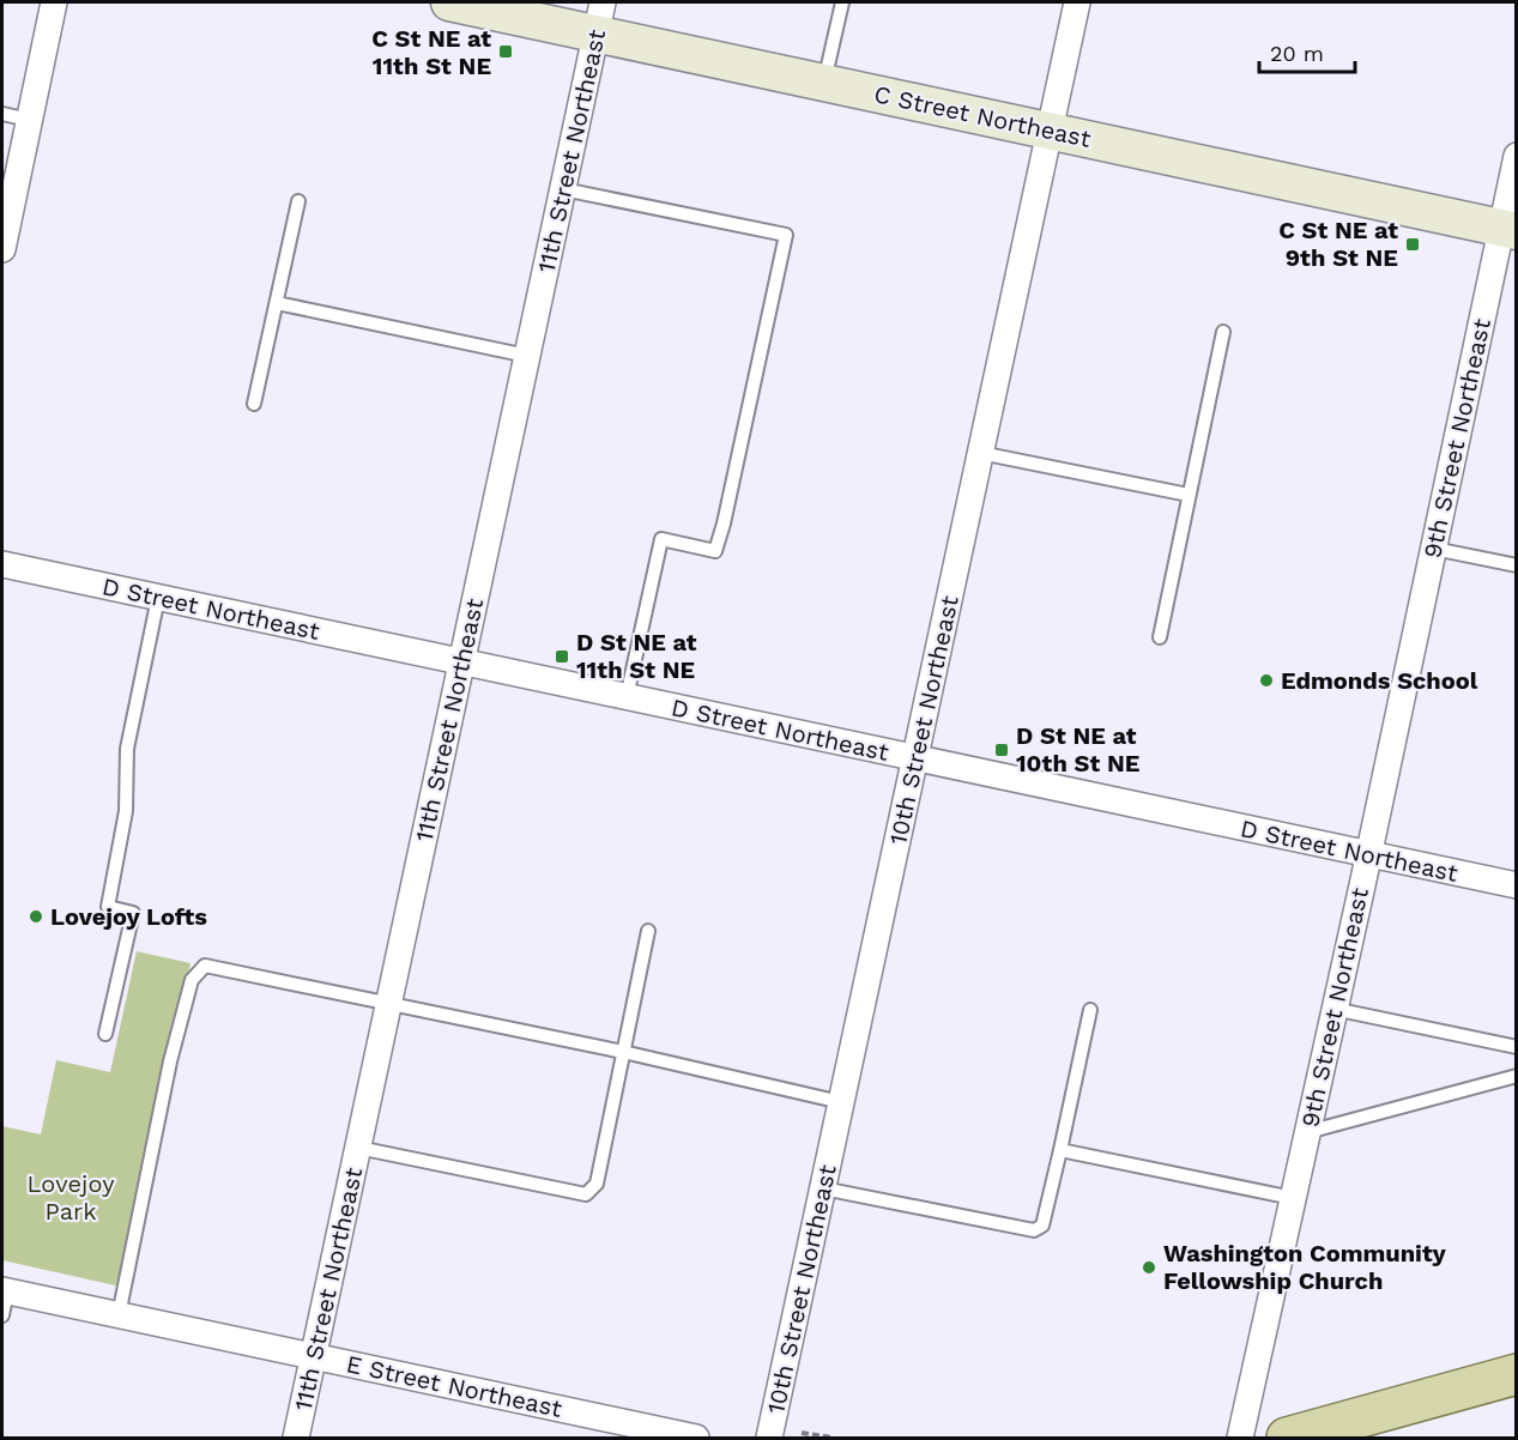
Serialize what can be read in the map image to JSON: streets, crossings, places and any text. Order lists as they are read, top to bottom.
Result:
{
  "streets": {
    "main road": ["C Street Northeast"],
    "street": [
      "11th Street Northeast",
      "9th Street Northeast",
      "D Street Northeast",
      "10th Street Northeast",
      "E Street Northeast"
    ]
  },
  "crossings": [
    ["C Street Northeast", "11th Street Northeast"],
    ["C Street Northeast", "9th Street Northeast"],
    ["C Street Northeast", "10th Street Northeast"],
    ["11th Street Northeast", "D Street Northeast"],
    ["11th Street Northeast", "E Street Northeast"],
    ["9th Street Northeast", "D Street Northeast"],
    ["D Street Northeast", "10th Street Northeast"]
  ],
  "parks": ["Lovejoy Park"],
  "places": {
    "transit": [
      "C St NE at 11th St NE",
      "C St NE at 9th St NE",
      "D St NE at 11th St NE",
      "D St NE at 10th St NE"
    ],
    "other": ["Edmonds School", "Lovejoy Lofts", "Washington Community Fellowship Church"]
  },
  "scale_bar": "20 m"
}
